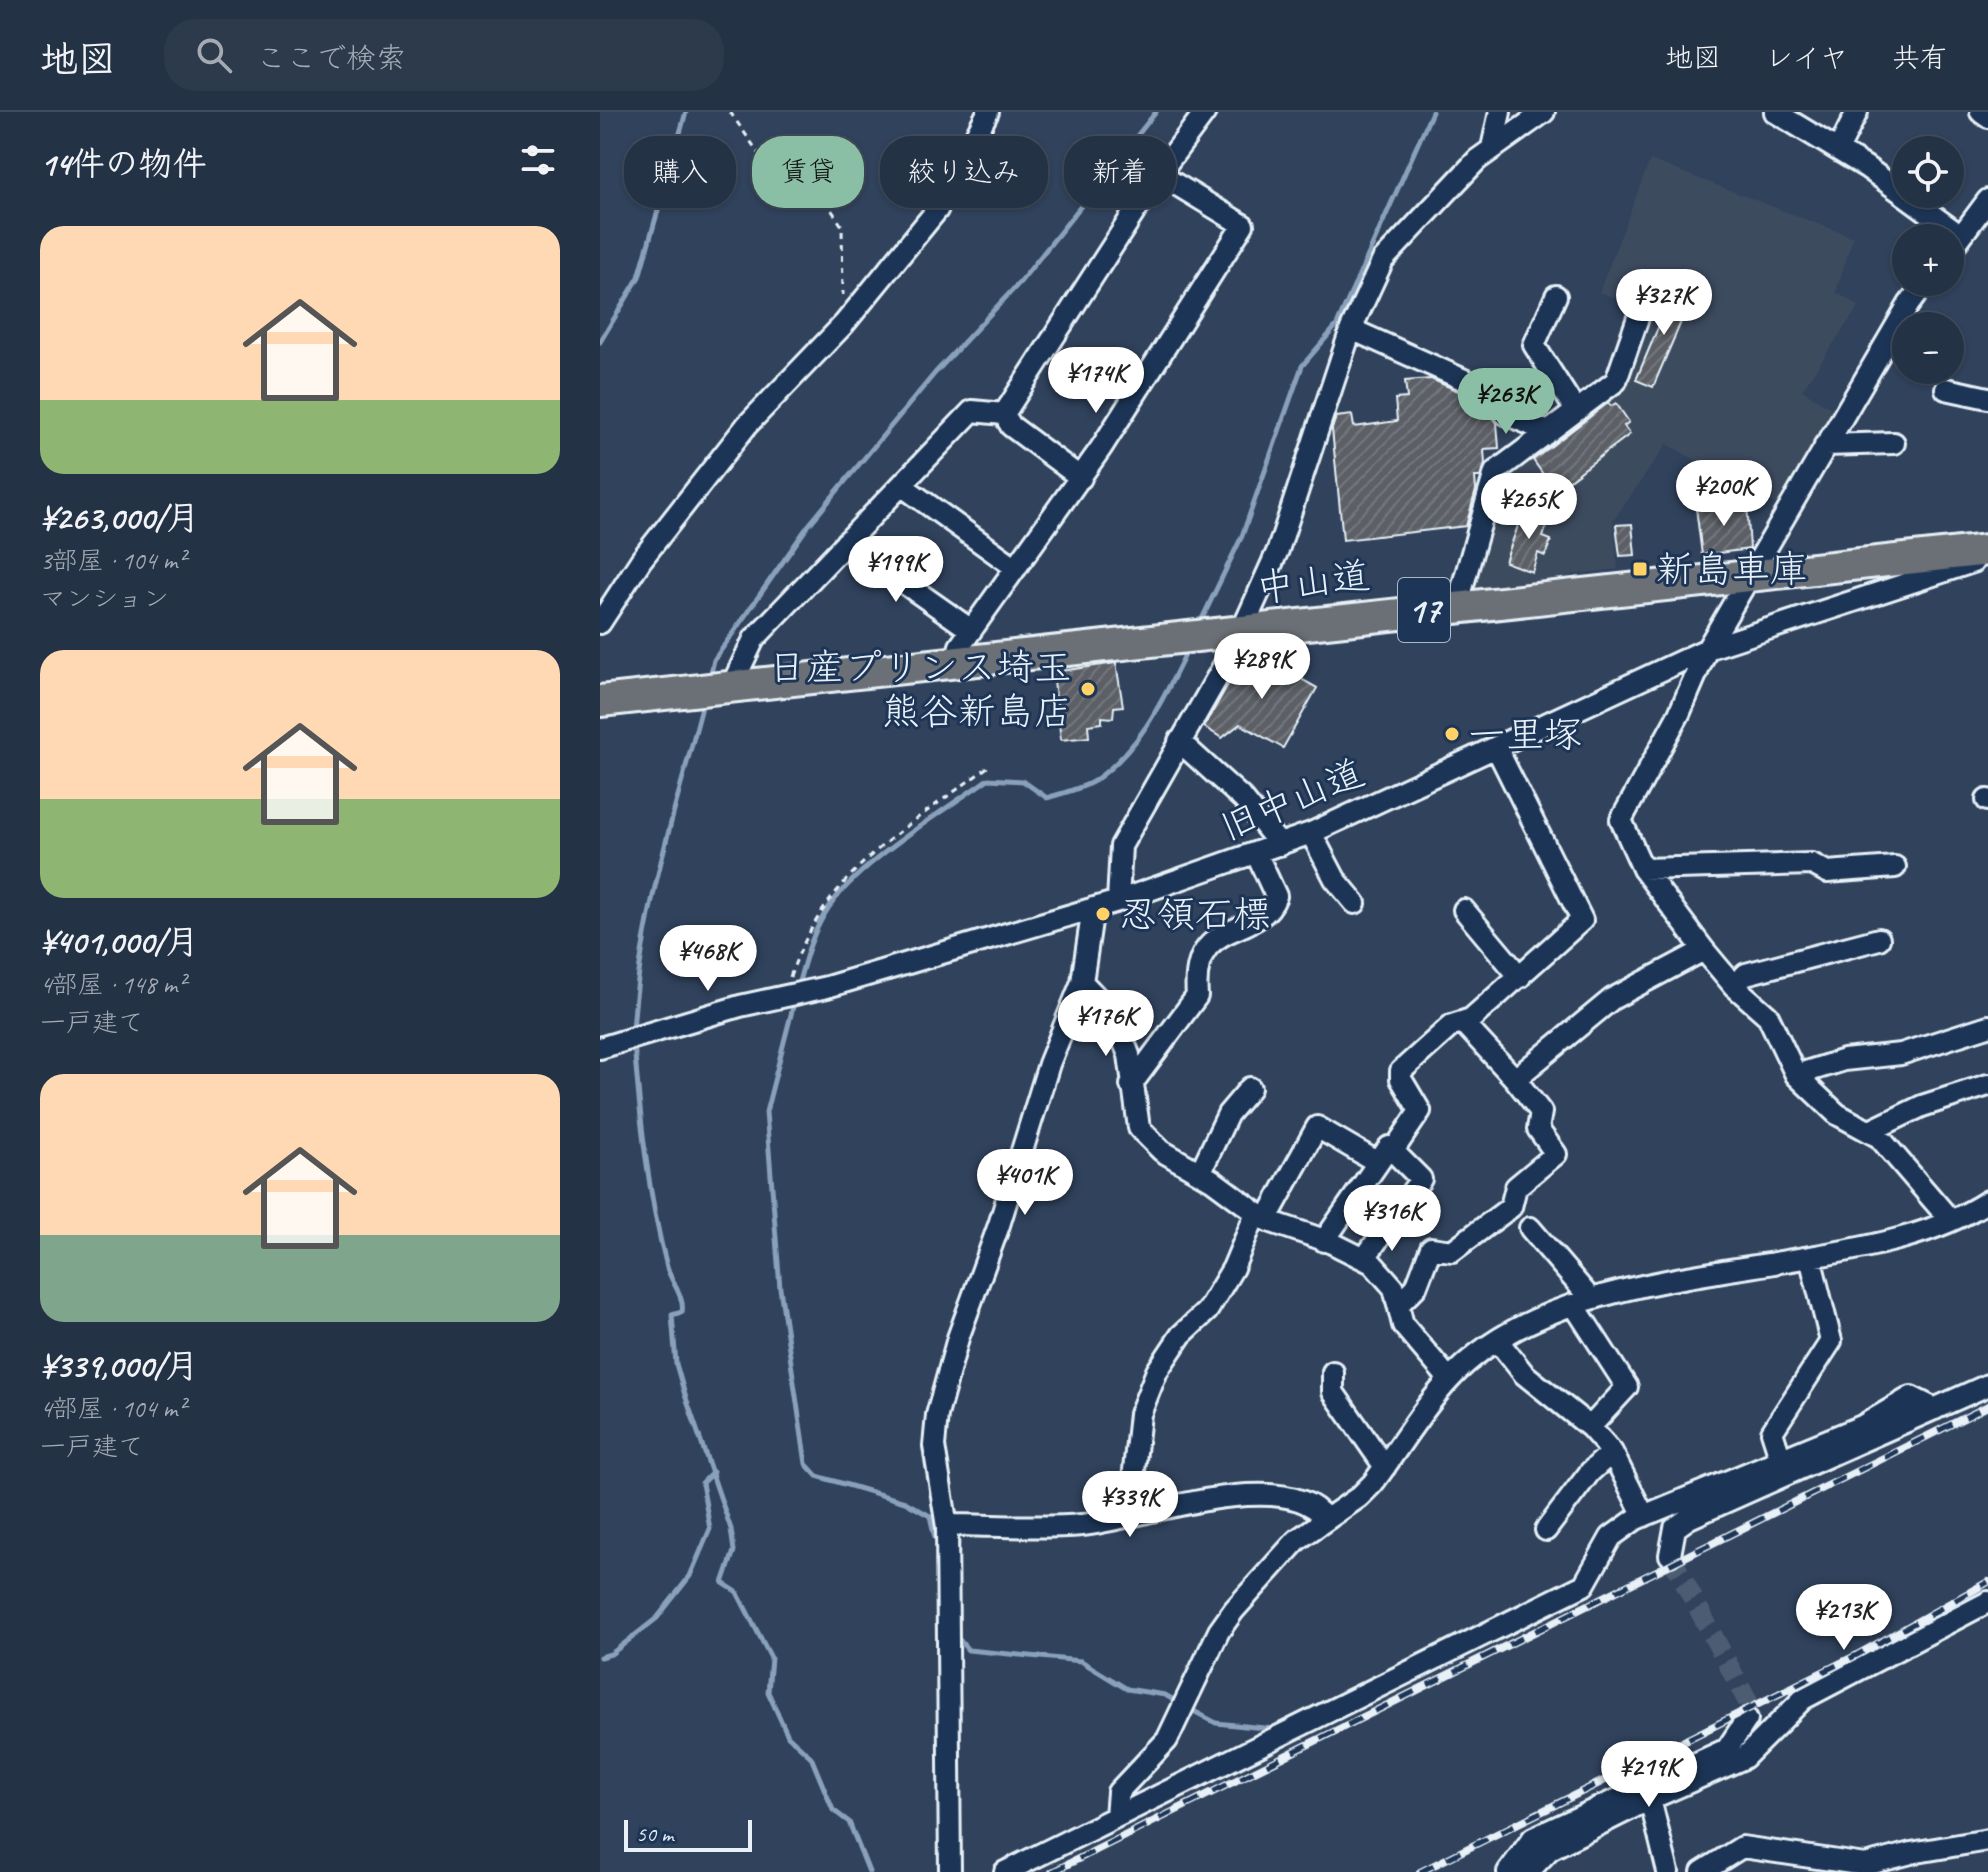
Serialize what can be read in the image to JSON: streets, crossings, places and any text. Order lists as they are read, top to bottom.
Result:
{
  "streets": {
    "highway": ["中山道", "17"],
    "street": ["旧中山道"]
  },
  "places": {
    "transit": ["新島車庫"],
    "other": ["日産プリンス埼玉 熊谷新島店", "一里塚", "忍領石標"]
  },
  "scale_bar": "50 m",
  "page": {
    "header": "地図",
    "search": "ここで検索",
    "nav": ["地図", "レイヤ", "共有"],
    "heading": "14件の物件",
    "map_buttons": ["+", "−"],
    "chip": [
      "購入",
      "賃貸",
      "絞り込み",
      "新着"
    ],
    "list": [
      {
        "name": "¥263,000/月",
        "note": "3部屋 · 104 m² · マンション"
      },
      {
        "name": "¥401,000/月",
        "note": "4部屋 · 148 m² · 一戸建て"
      },
      {
        "name": "¥339,000/月",
        "note": "4部屋 · 104 m² · 一戸建て"
      }
    ],
    "price": [
      "¥327K",
      "¥174K",
      "¥263K",
      "¥200K",
      "¥265K",
      "¥199K",
      "¥289K",
      "¥468K",
      "¥176K",
      "¥401K",
      "¥316K",
      "¥339K",
      "¥213K",
      "¥219K"
    ],
    "scale": "50 m"
  }
}
